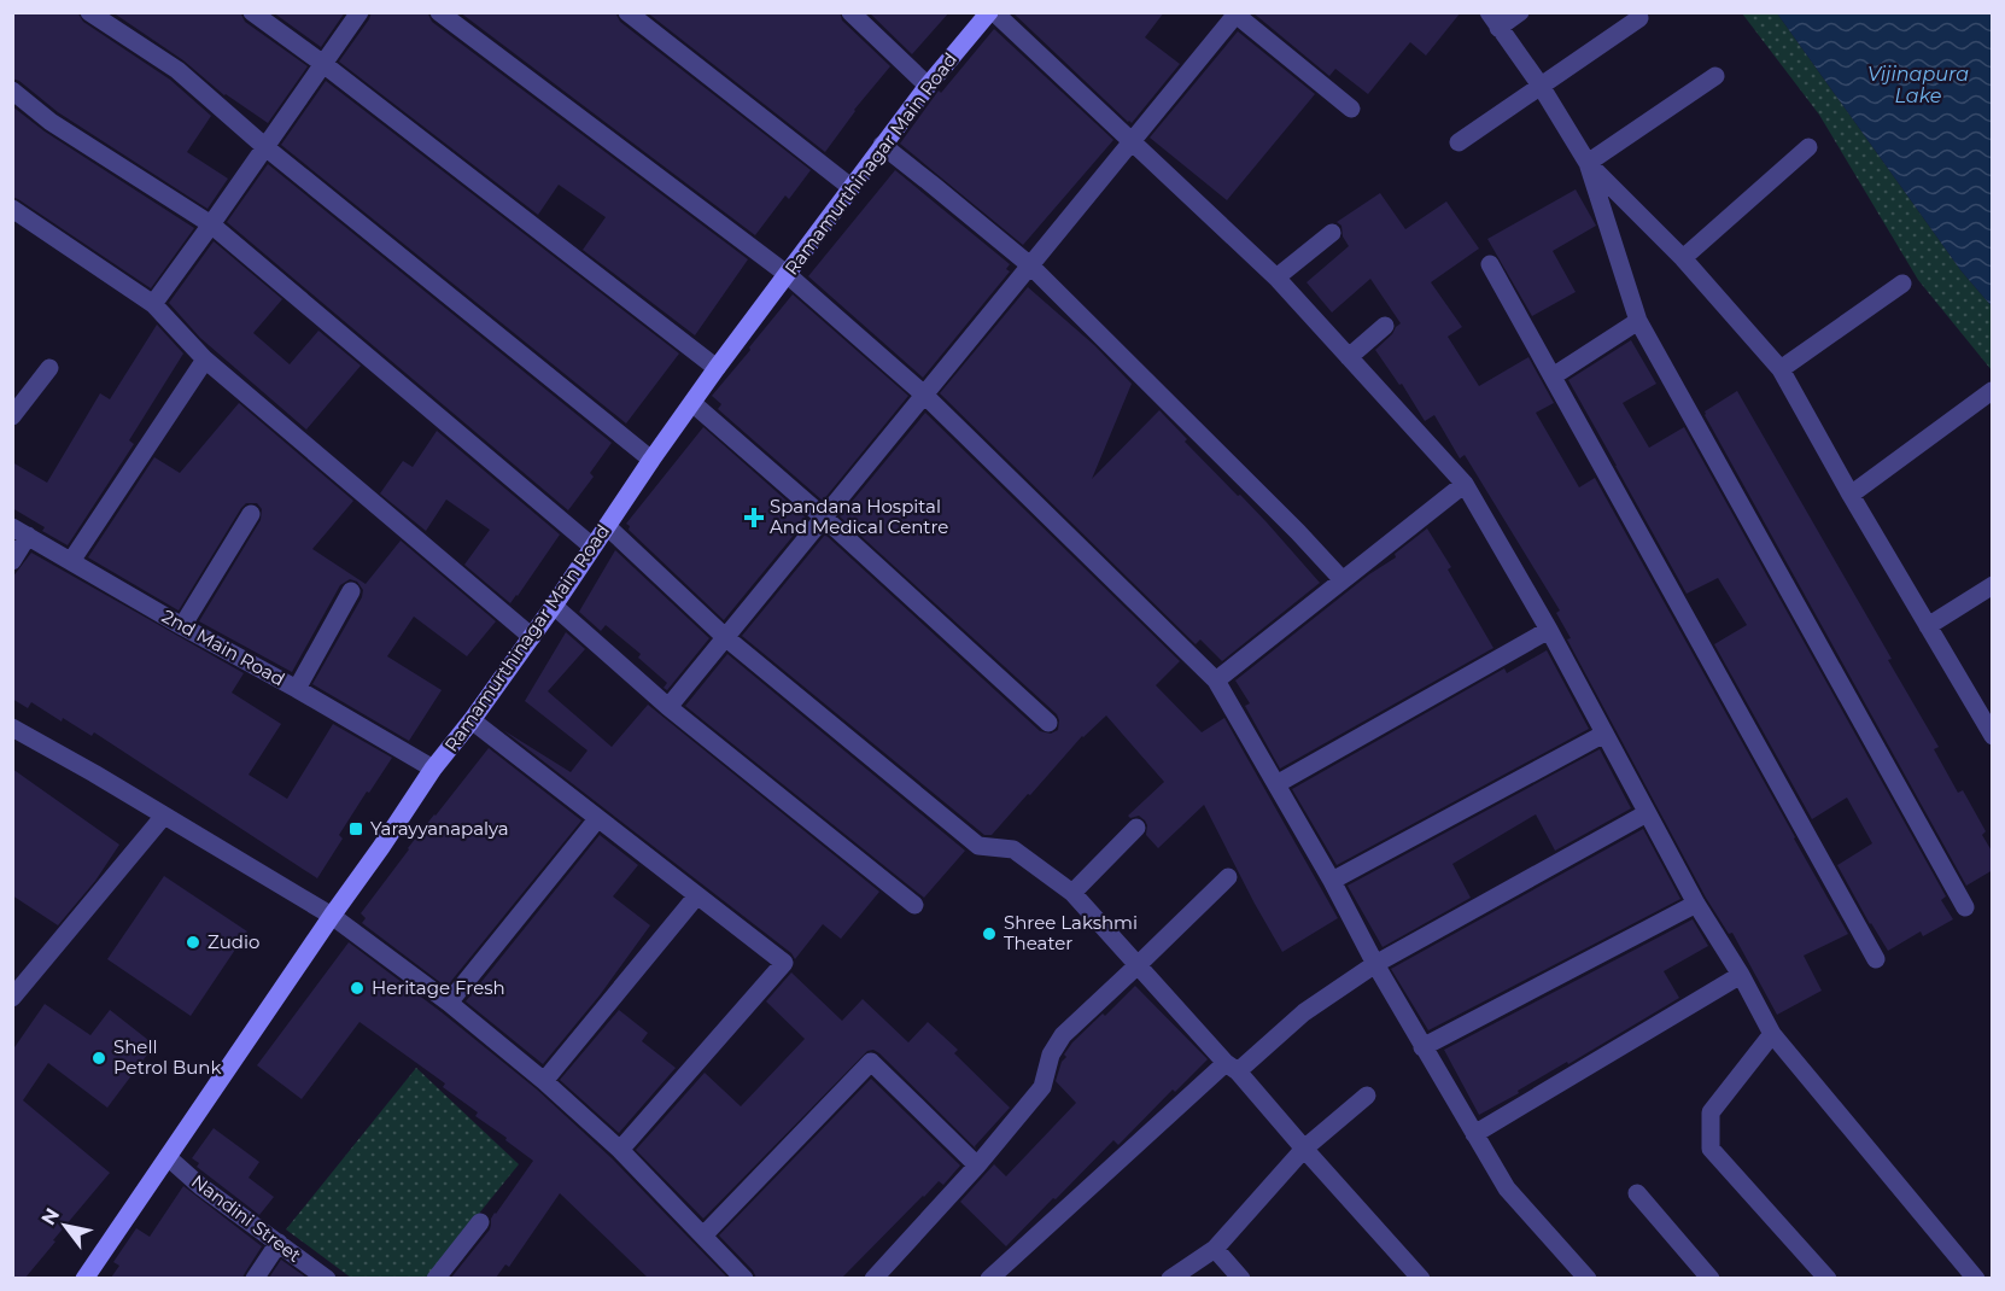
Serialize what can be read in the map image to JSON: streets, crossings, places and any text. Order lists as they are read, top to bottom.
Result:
{
  "streets": {
    "main road": ["Ramamurthinagar Main Road"],
    "street": ["2nd Main Road", "Nandini Street"]
  },
  "crossings": [
    ["Ramamurthinagar Main Road", "2nd Main Road"],
    ["Ramamurthinagar Main Road", "Nandini Street"]
  ],
  "water": ["Vijinapura Lake"],
  "places": {
    "health": ["Spandana Hospital And Medical Centre"],
    "transit": ["Yarayyanapalya"],
    "other": [
      "Shree Lakshmi Theater",
      "Zudio",
      "Heritage Fresh",
      "Shell Petrol Bunk"
    ]
  },
  "north": "top left"
}
